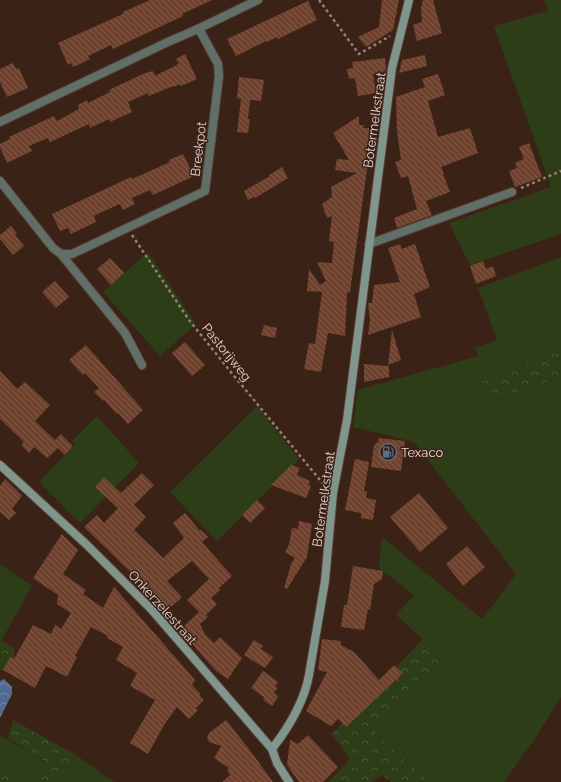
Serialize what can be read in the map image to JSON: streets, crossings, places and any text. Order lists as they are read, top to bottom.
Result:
{
  "streets": {
    "street": ["Botermelkstraat", "Breekpot", "Onkerzelestraat"],
    "path": ["Pastorijweg"]
  },
  "crossings": [
    ["Botermelkstraat", "Onkerzelestraat"],
    ["Breekpot", "Pastorijweg"]
  ],
  "places": {
    "fuel station": ["Texaco"]
  }
}
